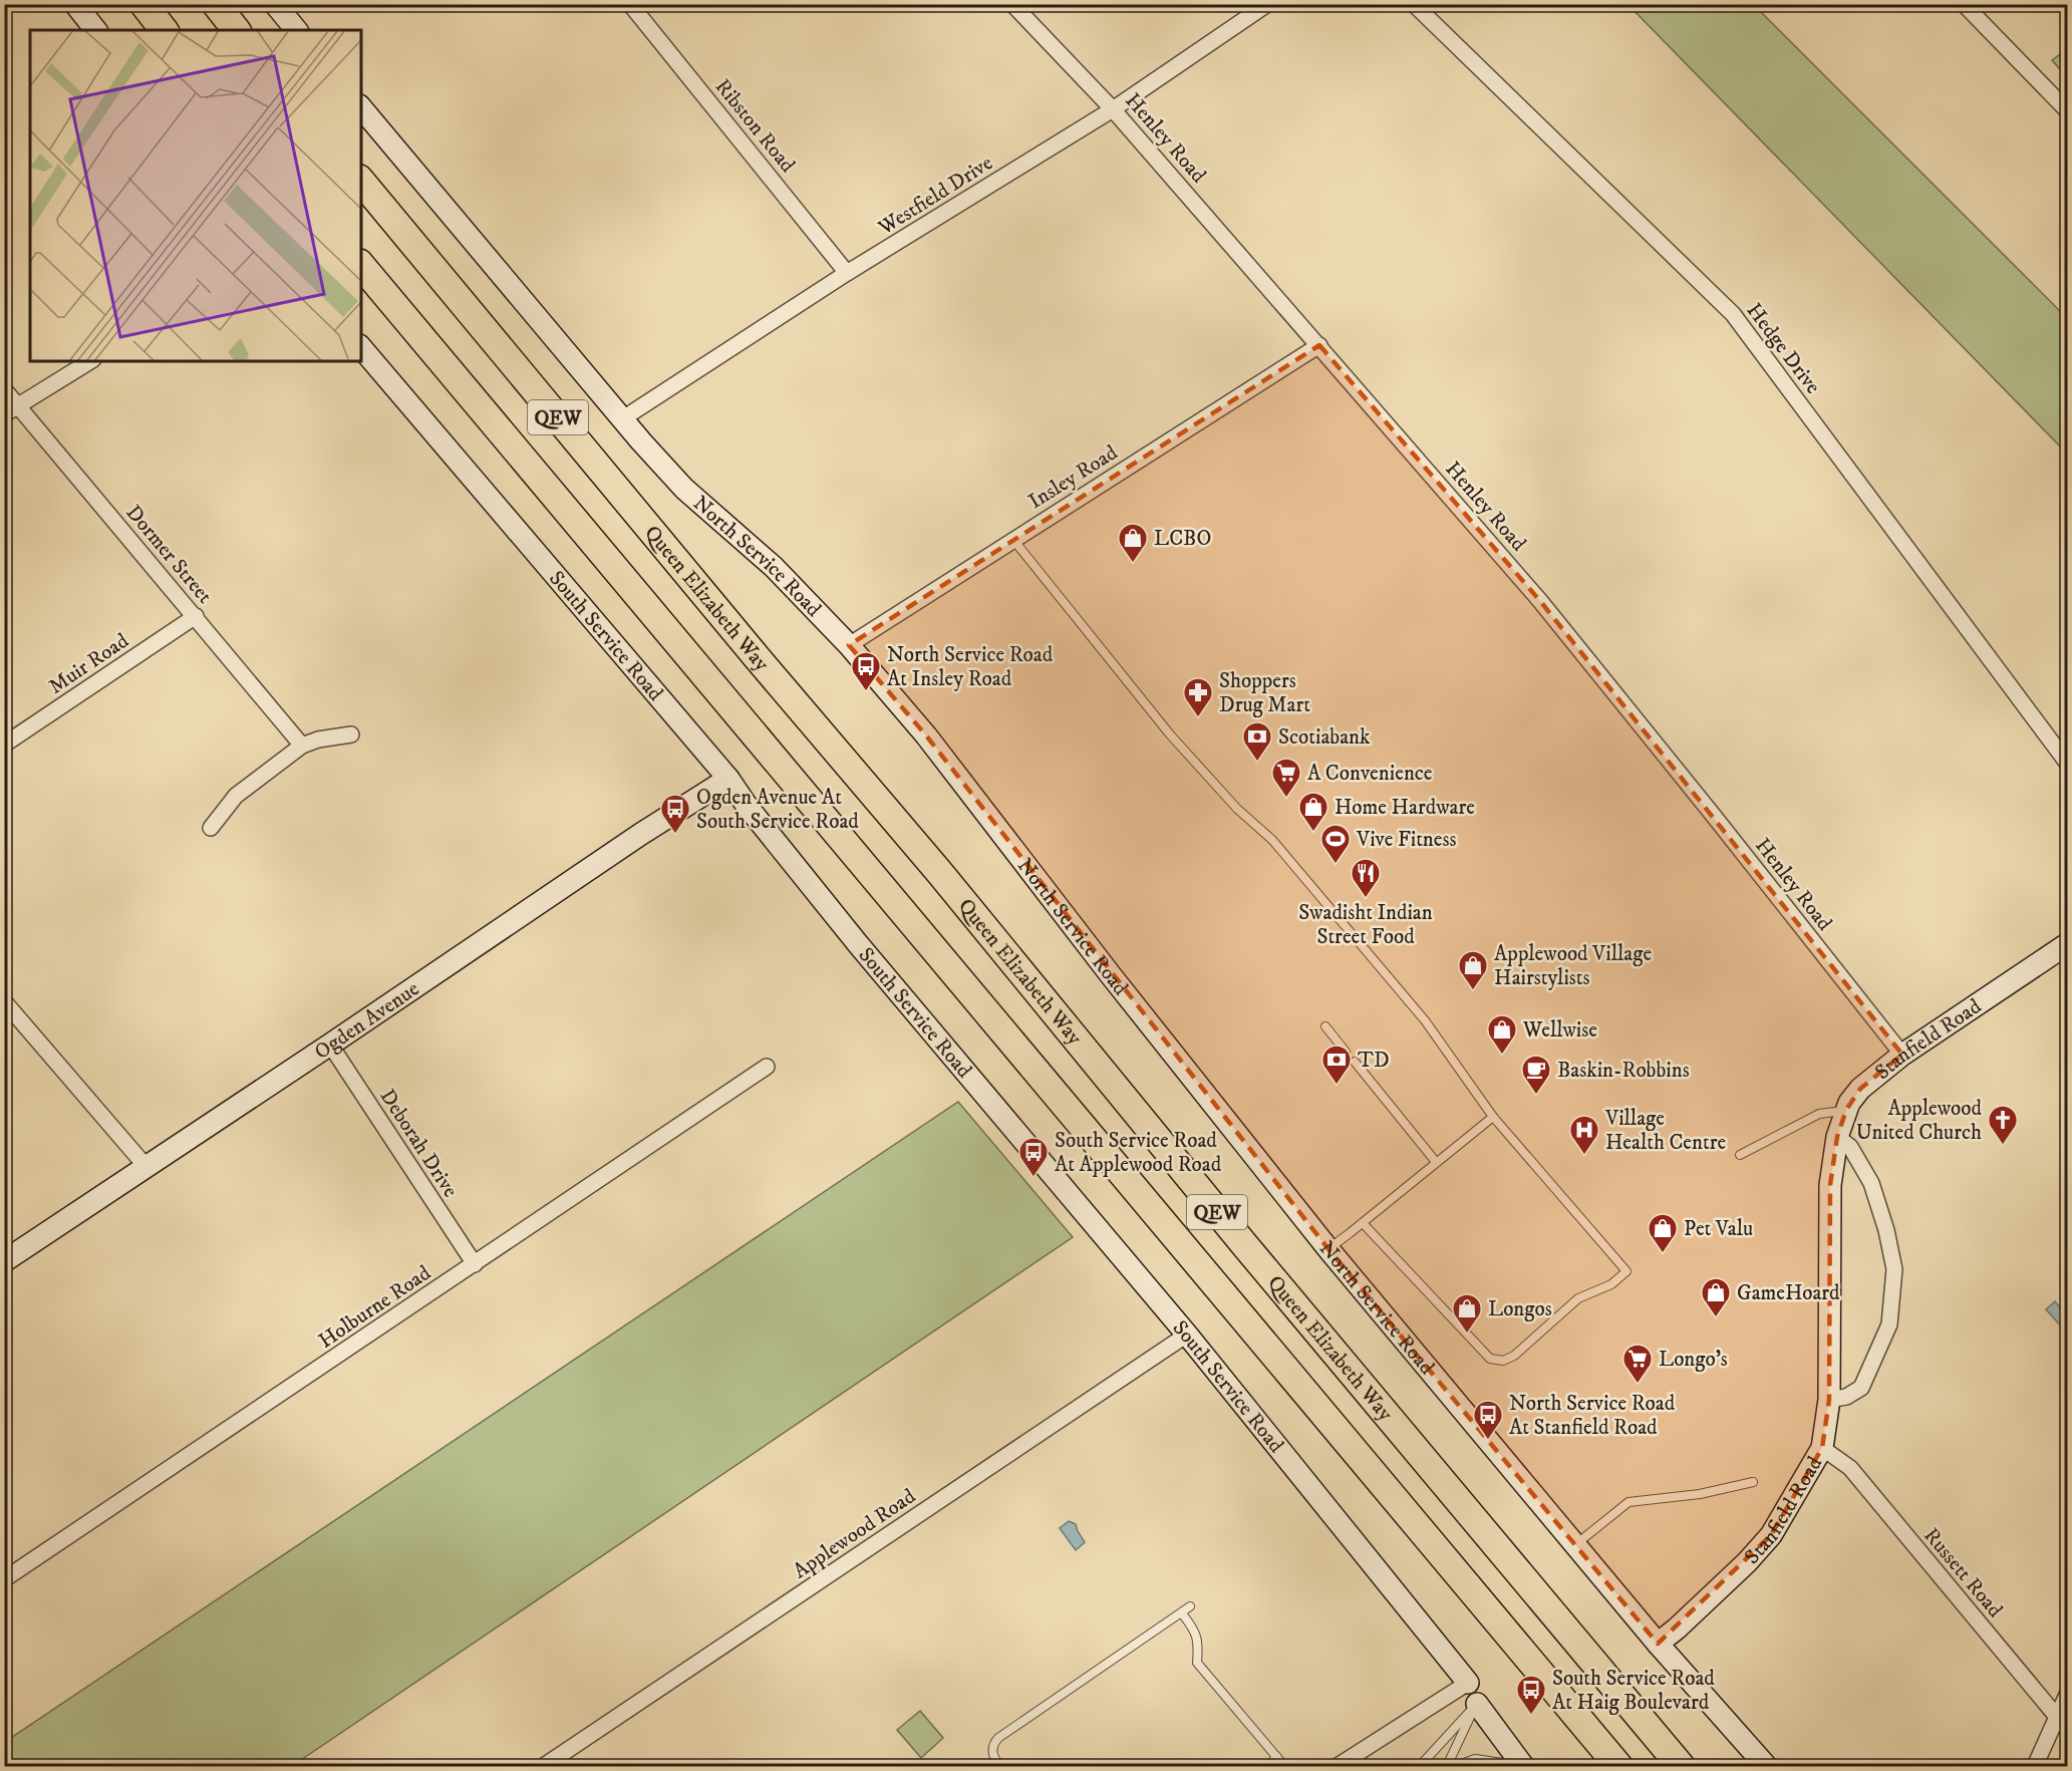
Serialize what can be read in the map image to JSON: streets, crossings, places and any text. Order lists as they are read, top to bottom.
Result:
{
  "streets": {
    "highway": ["QEW", "Queen Elizabeth Way"],
    "main road": [
      "North Service Road",
      "South Service Road",
      "Ogden Avenue",
      "Stanfield Road"
    ],
    "street": [
      "Ribston Road",
      "Henley Road",
      "Westfield Drive",
      "Hedge Drive",
      "Insley Road",
      "Dormer Street",
      "Muir Road",
      "Deborah Drive",
      "Holburne Road",
      "Applewood Road",
      "Russett Road"
    ]
  },
  "crossings": [
    ["Ribston Road", "Westfield Drive"],
    ["Henley Road", "Westfield Drive"],
    ["Henley Road", "Insley Road"],
    ["Henley Road", "Stanfield Road"],
    ["Westfield Drive", "North Service Road"],
    ["Insley Road", "North Service Road"],
    ["Dormer Street", "Muir Road"],
    ["North Service Road", "Stanfield Road"],
    ["South Service Road", "Ogden Avenue"],
    ["South Service Road", "Applewood Road"],
    ["Ogden Avenue", "Deborah Drive"],
    ["Stanfield Road", "Russett Road"],
    ["Deborah Drive", "Holburne Road"]
  ],
  "places": {
    "shop": [
      "LCBO",
      "Home Hardware",
      "Applewood Village Hairstylists",
      "Wellwise",
      "Pet Valu",
      "GameHoard",
      "Longos"
    ],
    "bus stop": [
      "North Service Road At Insley Road",
      "Ogden Avenue At South Service Road",
      "South Service Road At Applewood Road",
      "North Service Road At Stanfield Road",
      "South Service Road At Haig Boulevard"
    ],
    "pharmacy": ["Shoppers Drug Mart"],
    "bank": ["Scotiabank", "TD"],
    "supermarket": ["A Convenience", "Longo's"],
    "sports": ["Vive Fitness"],
    "restaurant": ["Swadisht Indian Street Food"],
    "cafe": ["Baskin-Robbins"],
    "church": ["Applewood United Church"],
    "hospital": ["Village Health Centre"]
  }
}
